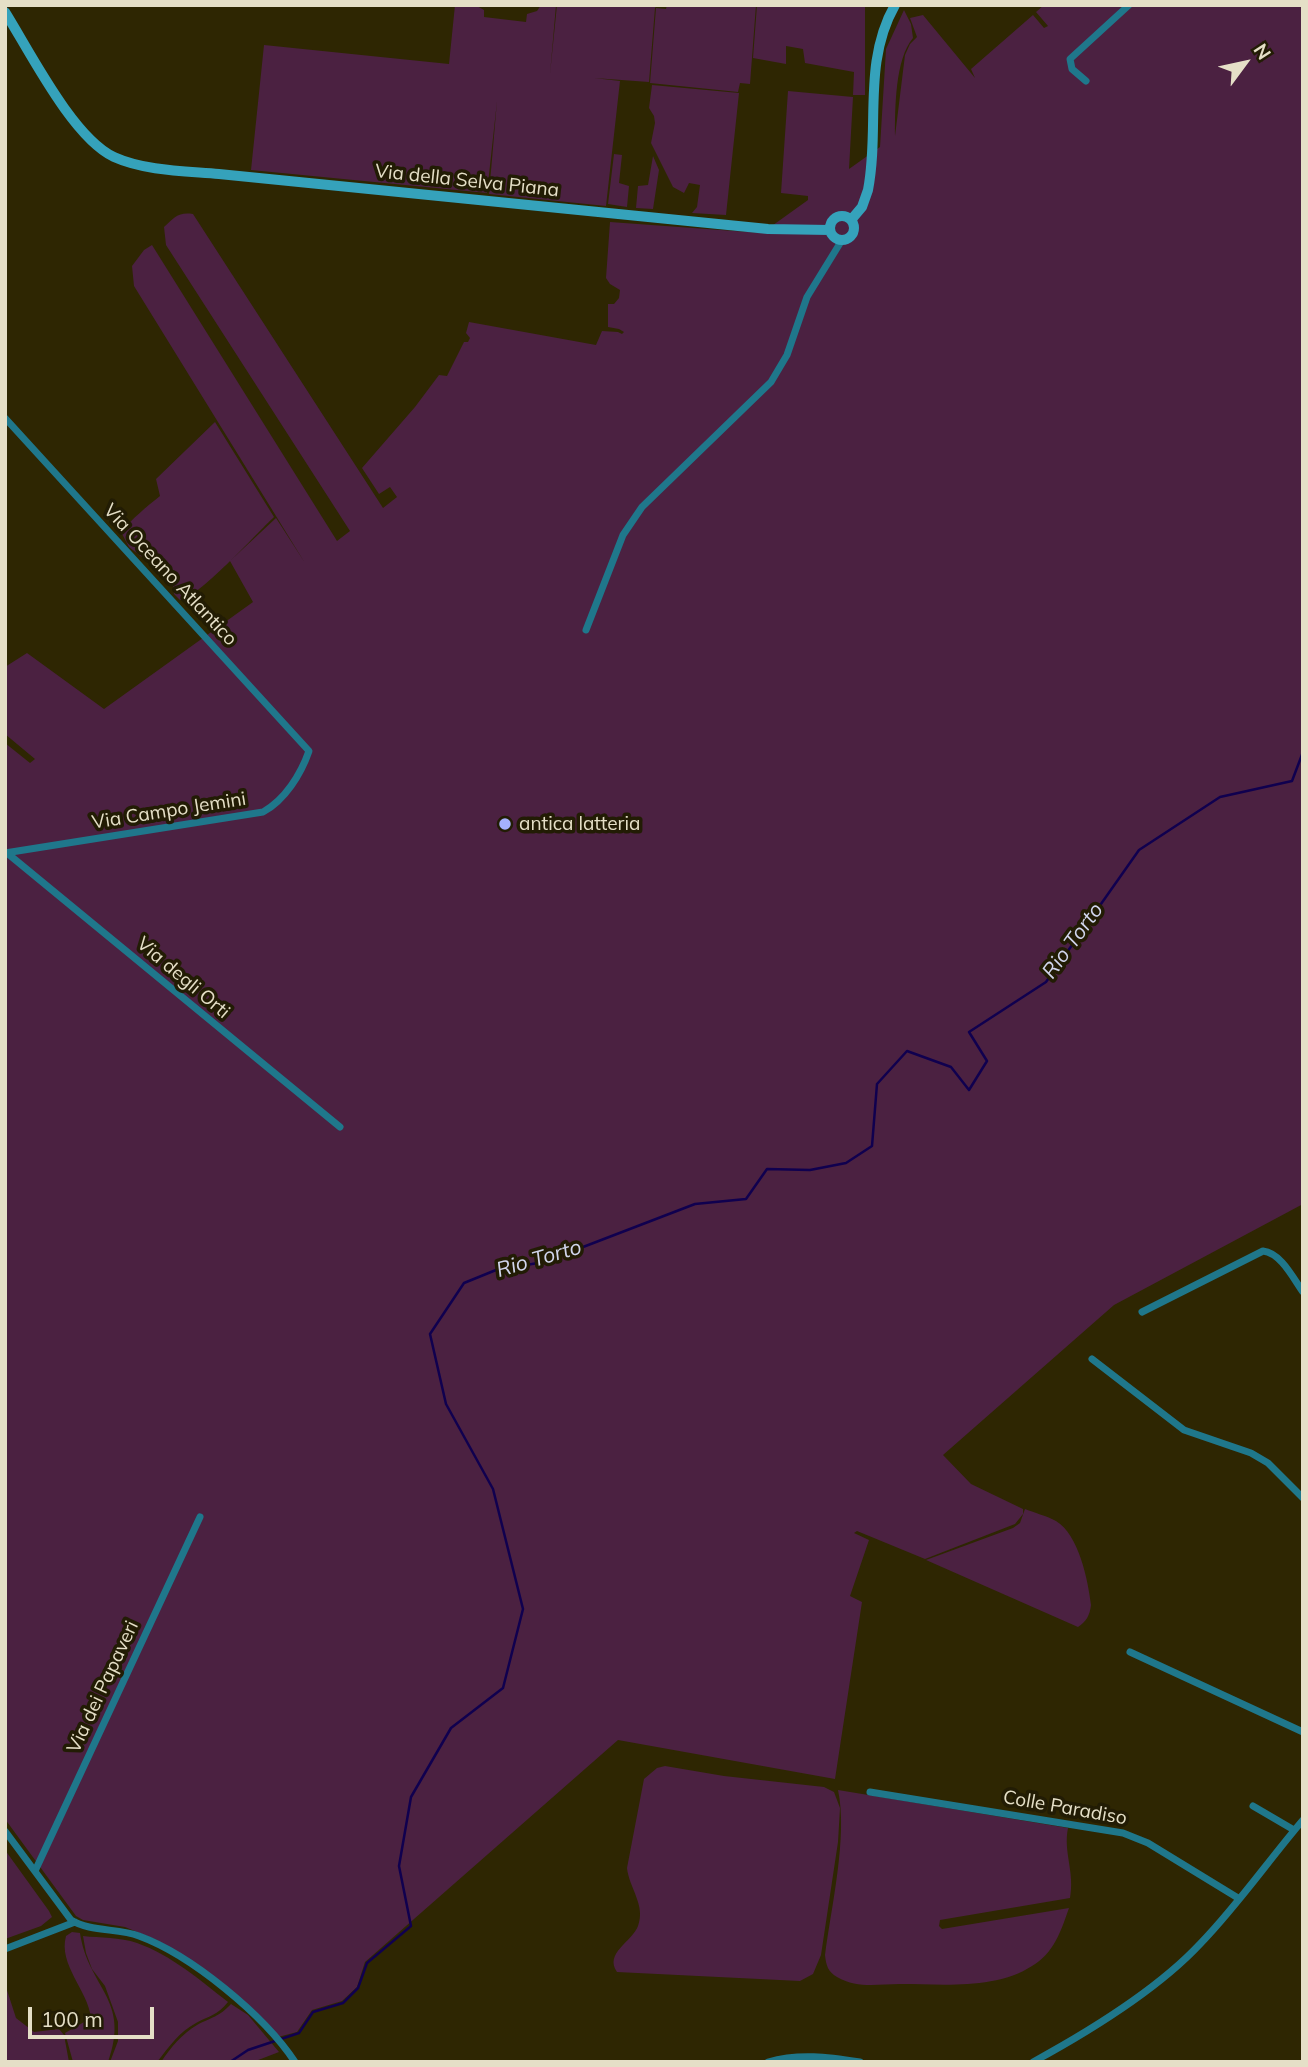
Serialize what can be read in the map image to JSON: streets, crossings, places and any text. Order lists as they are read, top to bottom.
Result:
{
  "streets": {
    "street": [
      "Via della Selva Piana",
      "Via Oceano Atlantico",
      "Via Campo Jemini",
      "Via degli Orti",
      "Via dei Papaveri",
      "Colle Paradiso"
    ]
  },
  "crossings": [
    ["Via Oceano Atlantico", "Via Campo Jemini"],
    ["Via Campo Jemini", "Via degli Orti"]
  ],
  "water": ["Rio Torto"],
  "places": ["antica latteria"],
  "scale_bar": "100 m",
  "north": "top right"
}
